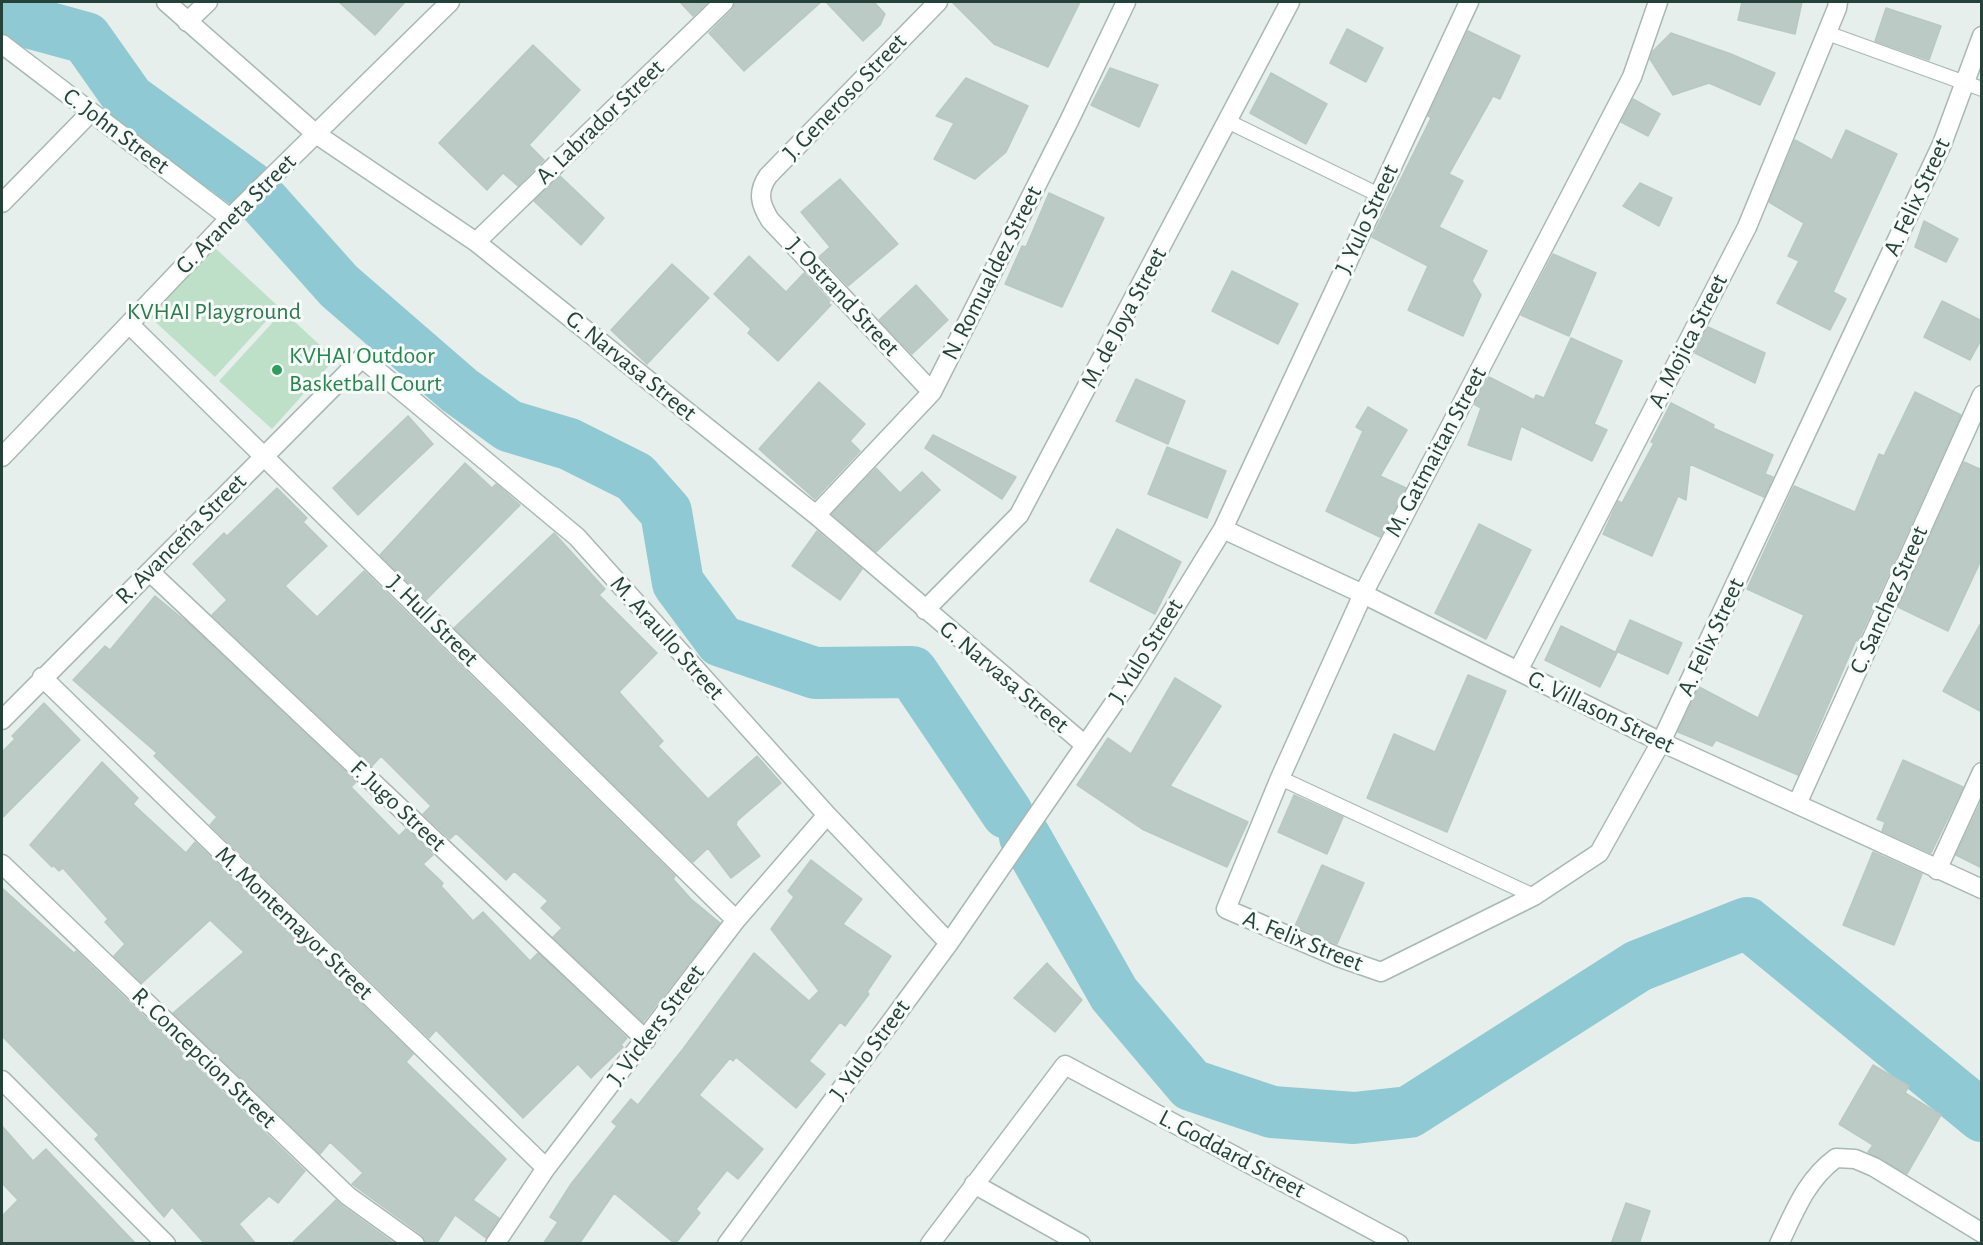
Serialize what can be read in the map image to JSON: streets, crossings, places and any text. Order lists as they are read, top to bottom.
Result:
{
  "streets": {
    "street": [
      "J. Generoso Street",
      "A. Labrador Street",
      "C. John Street",
      "A. Felix Street",
      "G. Araneta Street",
      "J. Yulo Street",
      "N. Romualdez Street",
      "J. Ostrand Street",
      "M. de Joya Street",
      "A. Mojica Street",
      "G. Narvasa Street",
      "M. Gatmaitan Street",
      "R. Avanceña Street",
      "C. Sanchez Street",
      "J. Hull Street",
      "M. Araullo Street",
      "G. Villason Street",
      "F. Jugo Street",
      "M. Montemayor Street",
      "J. Vickers Street",
      "R. Concepcion Street",
      "L. Goddard Street"
    ]
  },
  "crossings": [
    ["J. Generoso Street", "J. Ostrand Street"],
    ["A. Labrador Street", "G. Narvasa Street"],
    ["C. John Street", "G. Araneta Street"],
    ["A. Felix Street", "M. Gatmaitan Street"],
    ["A. Felix Street", "G. Villason Street"],
    ["G. Araneta Street", "G. Narvasa Street"],
    ["G. Araneta Street", "J. Hull Street"],
    ["J. Yulo Street", "G. Narvasa Street"],
    ["J. Yulo Street", "M. Araullo Street"],
    ["J. Yulo Street", "G. Villason Street"],
    ["N. Romualdez Street", "J. Ostrand Street"],
    ["N. Romualdez Street", "G. Narvasa Street"],
    ["M. de Joya Street", "G. Narvasa Street"],
    ["A. Mojica Street", "G. Villason Street"],
    ["M. Gatmaitan Street", "G. Villason Street"],
    ["R. Avanceña Street", "J. Hull Street"],
    ["R. Avanceña Street", "M. Araullo Street"],
    ["R. Avanceña Street", "F. Jugo Street"],
    ["R. Avanceña Street", "M. Montemayor Street"],
    ["C. Sanchez Street", "G. Villason Street"],
    ["J. Hull Street", "J. Vickers Street"],
    ["M. Araullo Street", "J. Vickers Street"],
    ["F. Jugo Street", "J. Vickers Street"],
    ["M. Montemayor Street", "J. Vickers Street"]
  ],
  "parks": ["KVHAI Playground"],
  "places": ["KVHAI Outdoor Basketball Court"]
}
